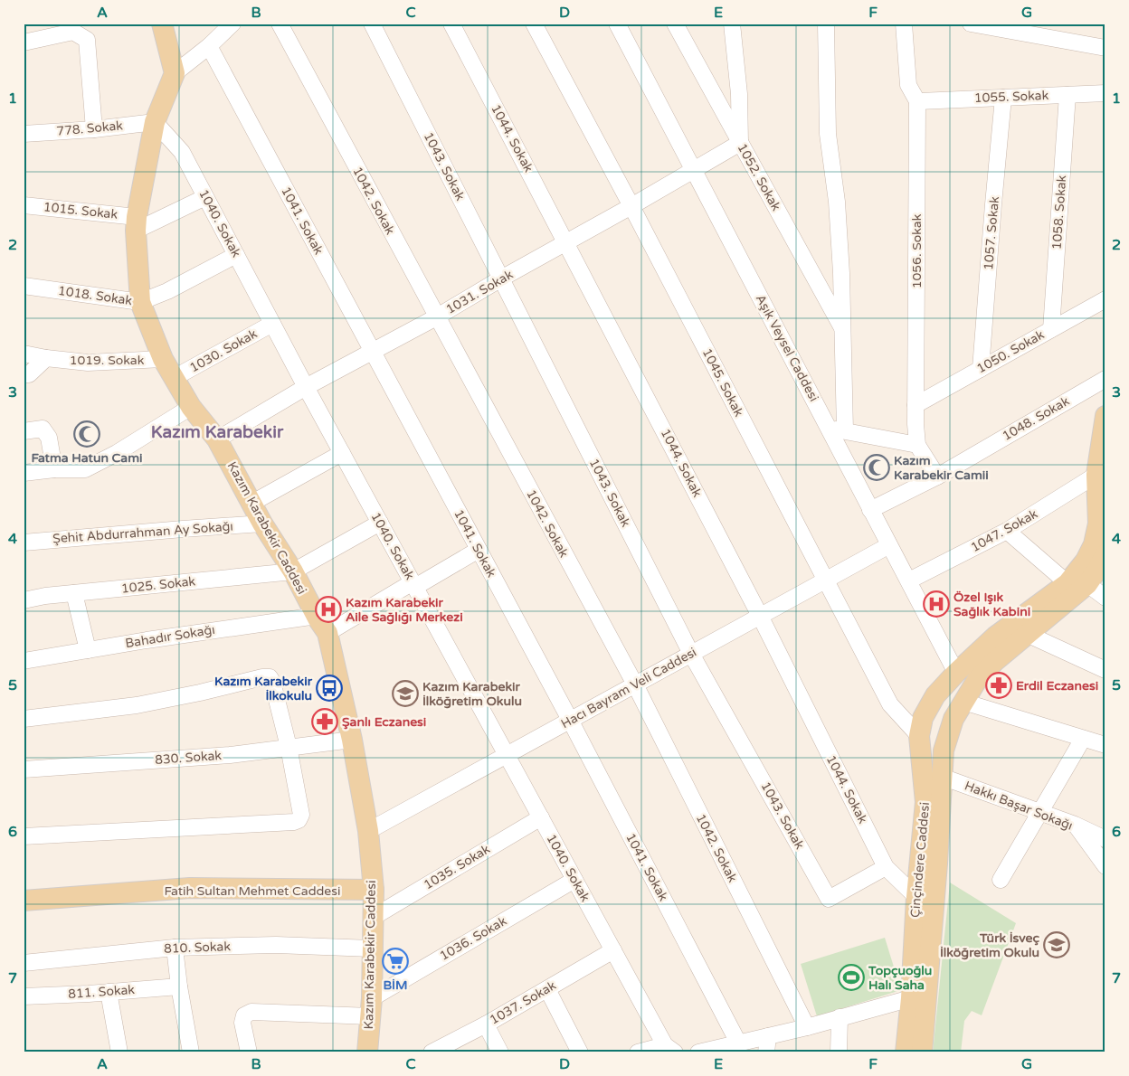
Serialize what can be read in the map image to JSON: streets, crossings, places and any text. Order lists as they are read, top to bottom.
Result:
{
  "streets": {
    "main road": ["Kazım Karabekir Caddesi", "Çinçindere Caddesi", "Fatih Sultan Mehmet Caddesi"],
    "street": [
      "1055. Sokak",
      "778. Sokak",
      "1044. Sokak",
      "1043. Sokak",
      "1052. Sokak",
      "1042. Sokak",
      "1015. Sokak",
      "1058. Sokak",
      "1041. Sokak",
      "1040. Sokak",
      "1057. Sokak",
      "1056. Sokak",
      "1031. Sokak",
      "1018. Sokak",
      "Aşık Veysel Caddesi",
      "1030. Sokak",
      "1050. Sokak",
      "1019. Sokak",
      "1045. Sokak",
      "1048. Sokak",
      "1047. Sokak",
      "Şehit Abdurrahman Ay Sokağı",
      "1025. Sokak",
      "Bahadır Sokağı",
      "Hacı Bayram Veli Caddesi",
      "830. Sokak",
      "Hakkı Başar Sokağı",
      "1035. Sokak",
      "1036. Sokak",
      "810. Sokak",
      "811. Sokak",
      "1037. Sokak"
    ]
  },
  "crossings": [
    ["1055. Sokak", "1058. Sokak"],
    ["1055. Sokak", "1057. Sokak"],
    ["1055. Sokak", "1056. Sokak"],
    ["778. Sokak", "1040. Sokak"],
    ["778. Sokak", "Kazım Karabekir Caddesi"],
    ["1044. Sokak", "1043. Sokak"],
    ["1044. Sokak", "1031. Sokak"],
    ["1044. Sokak", "Hacı Bayram Veli Caddesi"],
    ["1044. Sokak", "Çinçindere Caddesi"],
    ["1043. Sokak", "1031. Sokak"],
    ["1043. Sokak", "Hacı Bayram Veli Caddesi"],
    ["1052. Sokak", "1031. Sokak"],
    ["1042. Sokak", "1031. Sokak"],
    ["1042. Sokak", "Hacı Bayram Veli Caddesi"],
    ["1015. Sokak", "Kazım Karabekir Caddesi"],
    ["1058. Sokak", "1050. Sokak"],
    ["1041. Sokak", "1031. Sokak"],
    ["1041. Sokak", "Hacı Bayram Veli Caddesi"],
    ["1040. Sokak", "1031. Sokak"],
    ["1040. Sokak", "1018. Sokak"],
    ["1040. Sokak", "1030. Sokak"],
    ["1040. Sokak", "Kazım Karabekir Caddesi"],
    ["1040. Sokak", "Hacı Bayram Veli Caddesi"],
    ["1040. Sokak", "1035. Sokak"],
    ["1040. Sokak", "1036. Sokak"],
    ["1040. Sokak", "1037. Sokak"],
    ["1057. Sokak", "1050. Sokak"],
    ["1056. Sokak", "1050. Sokak"],
    ["1056. Sokak", "1048. Sokak"],
    ["1031. Sokak", "Aşık Veysel Caddesi"],
    ["1031. Sokak", "1045. Sokak"],
    ["1031. Sokak", "Kazım Karabekir Caddesi"],
    ["1018. Sokak", "Kazım Karabekir Caddesi"],
    ["Aşık Veysel Caddesi", "1048. Sokak"],
    ["Aşık Veysel Caddesi", "1047. Sokak"],
    ["Aşık Veysel Caddesi", "Hacı Bayram Veli Caddesi"],
    ["Aşık Veysel Caddesi", "Çinçindere Caddesi"],
    ["1030. Sokak", "Kazım Karabekir Caddesi"],
    ["1019. Sokak", "Kazım Karabekir Caddesi"],
    ["1045. Sokak", "Hacı Bayram Veli Caddesi"],
    ["1045. Sokak", "Çinçindere Caddesi"],
    ["Kazım Karabekir Caddesi", "Şehit Abdurrahman Ay Sokağı"],
    ["Kazım Karabekir Caddesi", "1025. Sokak"],
    ["Kazım Karabekir Caddesi", "Bahadır Sokağı"],
    ["Kazım Karabekir Caddesi", "Hacı Bayram Veli Caddesi"],
    ["Kazım Karabekir Caddesi", "830. Sokak"],
    ["Kazım Karabekir Caddesi", "1035. Sokak"],
    ["Kazım Karabekir Caddesi", "Fatih Sultan Mehmet Caddesi"],
    ["Kazım Karabekir Caddesi", "1036. Sokak"],
    ["Kazım Karabekir Caddesi", "810. Sokak"],
    ["1047. Sokak", "Çinçindere Caddesi"],
    ["Hakkı Başar Sokağı", "Çinçindere Caddesi"]
  ],
  "districts": ["Kazım Karabekir"],
  "places": {
    "mosque": ["Fatma Hatun Cami", "Kazım Karabekir Camii"],
    "hospital": ["Özel Işık Sağlık Kabini", "Kazım Karabekir Aile Sağlığı Merkezi"],
    "pharmacy": ["Erdil Eczanesi", "Şanlı Eczanesi"],
    "bus stop": ["Kazım Karabekir İlkokulu"],
    "school or university": ["Kazım Karabekir İlköğretim Okulu", "Türk İsveç İlköğretim Okulu"],
    "supermarket": ["BİM"],
    "sports": ["Topçuoğlu Halı Saha"]
  },
  "grid": {
    "columns": [
      "A",
      "B",
      "C",
      "D",
      "E",
      "F",
      "G"
    ],
    "rows": [
      "1",
      "2",
      "3",
      "4",
      "5",
      "6",
      "7"
    ]
  }
}
